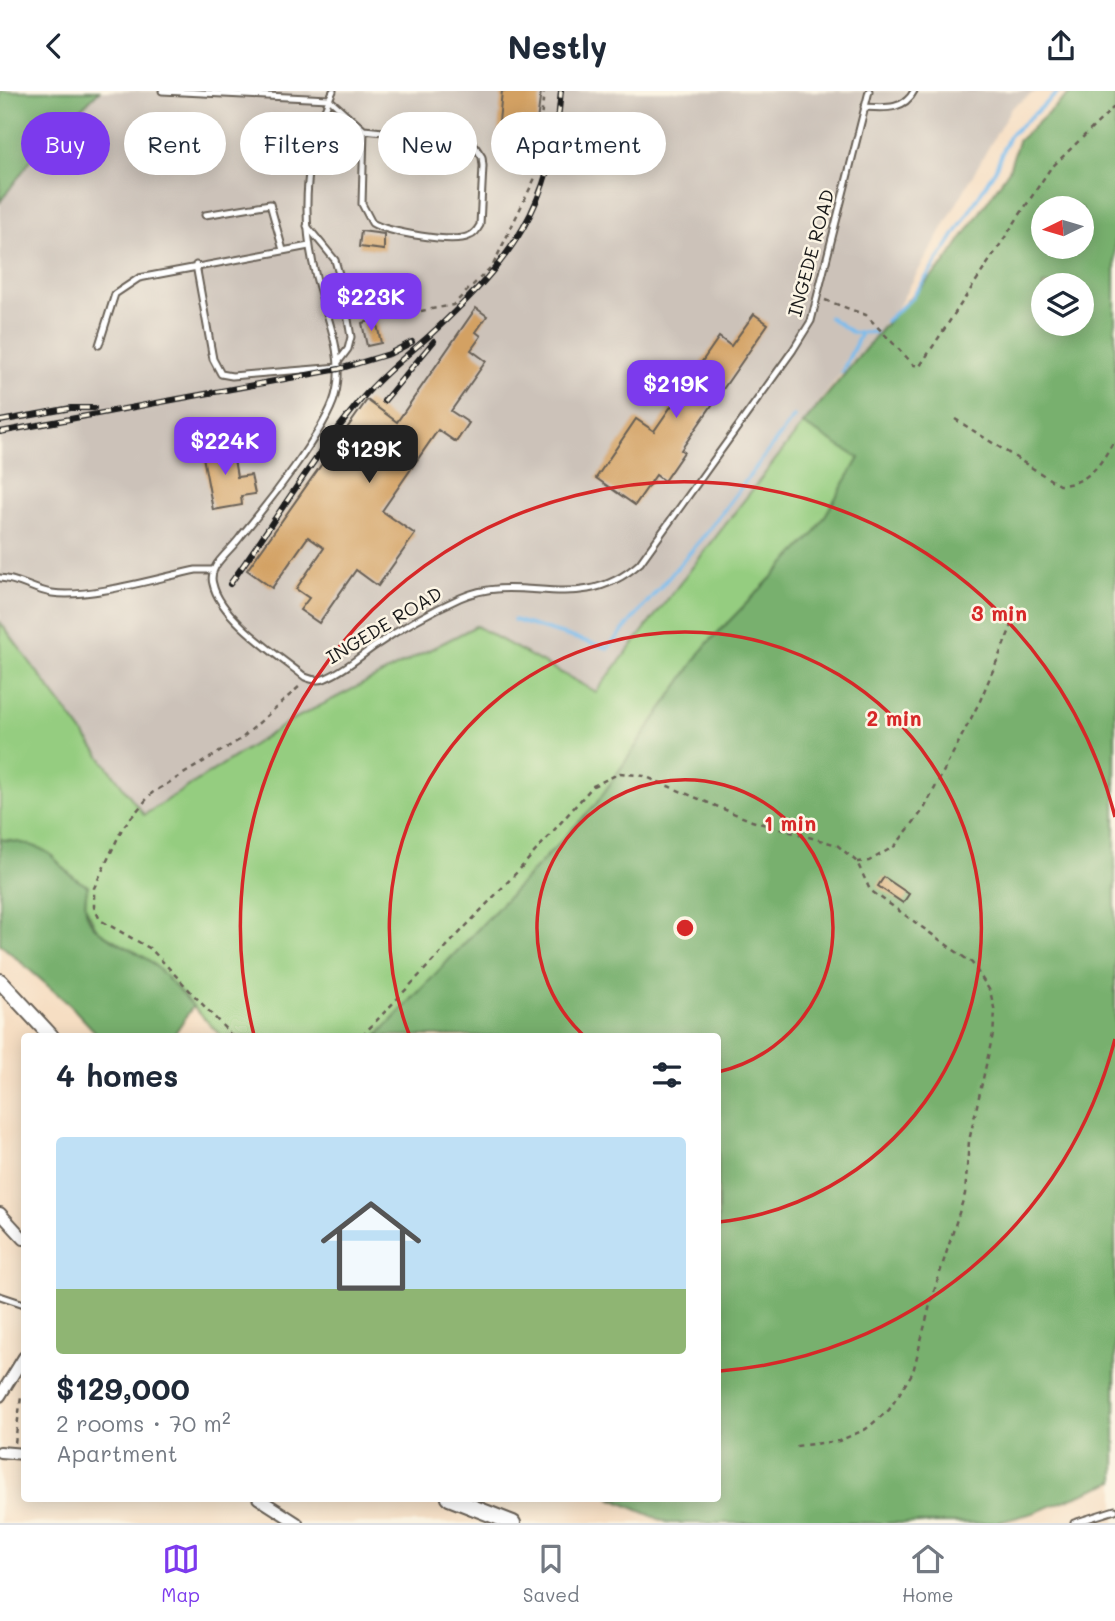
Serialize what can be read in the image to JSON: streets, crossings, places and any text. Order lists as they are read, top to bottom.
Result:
{
  "streets": {
    "lane": ["INGEDE ROAD"]
  },
  "north": "left",
  "page": {
    "header": "Nestly",
    "chip": [
      "Buy",
      "Rent",
      "Filters",
      "New",
      "Apartment"
    ],
    "price": [
      "$223K",
      "$219K",
      "$224K",
      "$129K"
    ],
    "heading": "4 homes",
    "list": [
      {
        "name": "$129,000",
        "note": "2 rooms · 70 m² · Apartment"
      }
    ],
    "tabs": ["Map", "Saved", "Home"]
  },
  "rings": ["3 min", "2 min", "1 min"]
}
